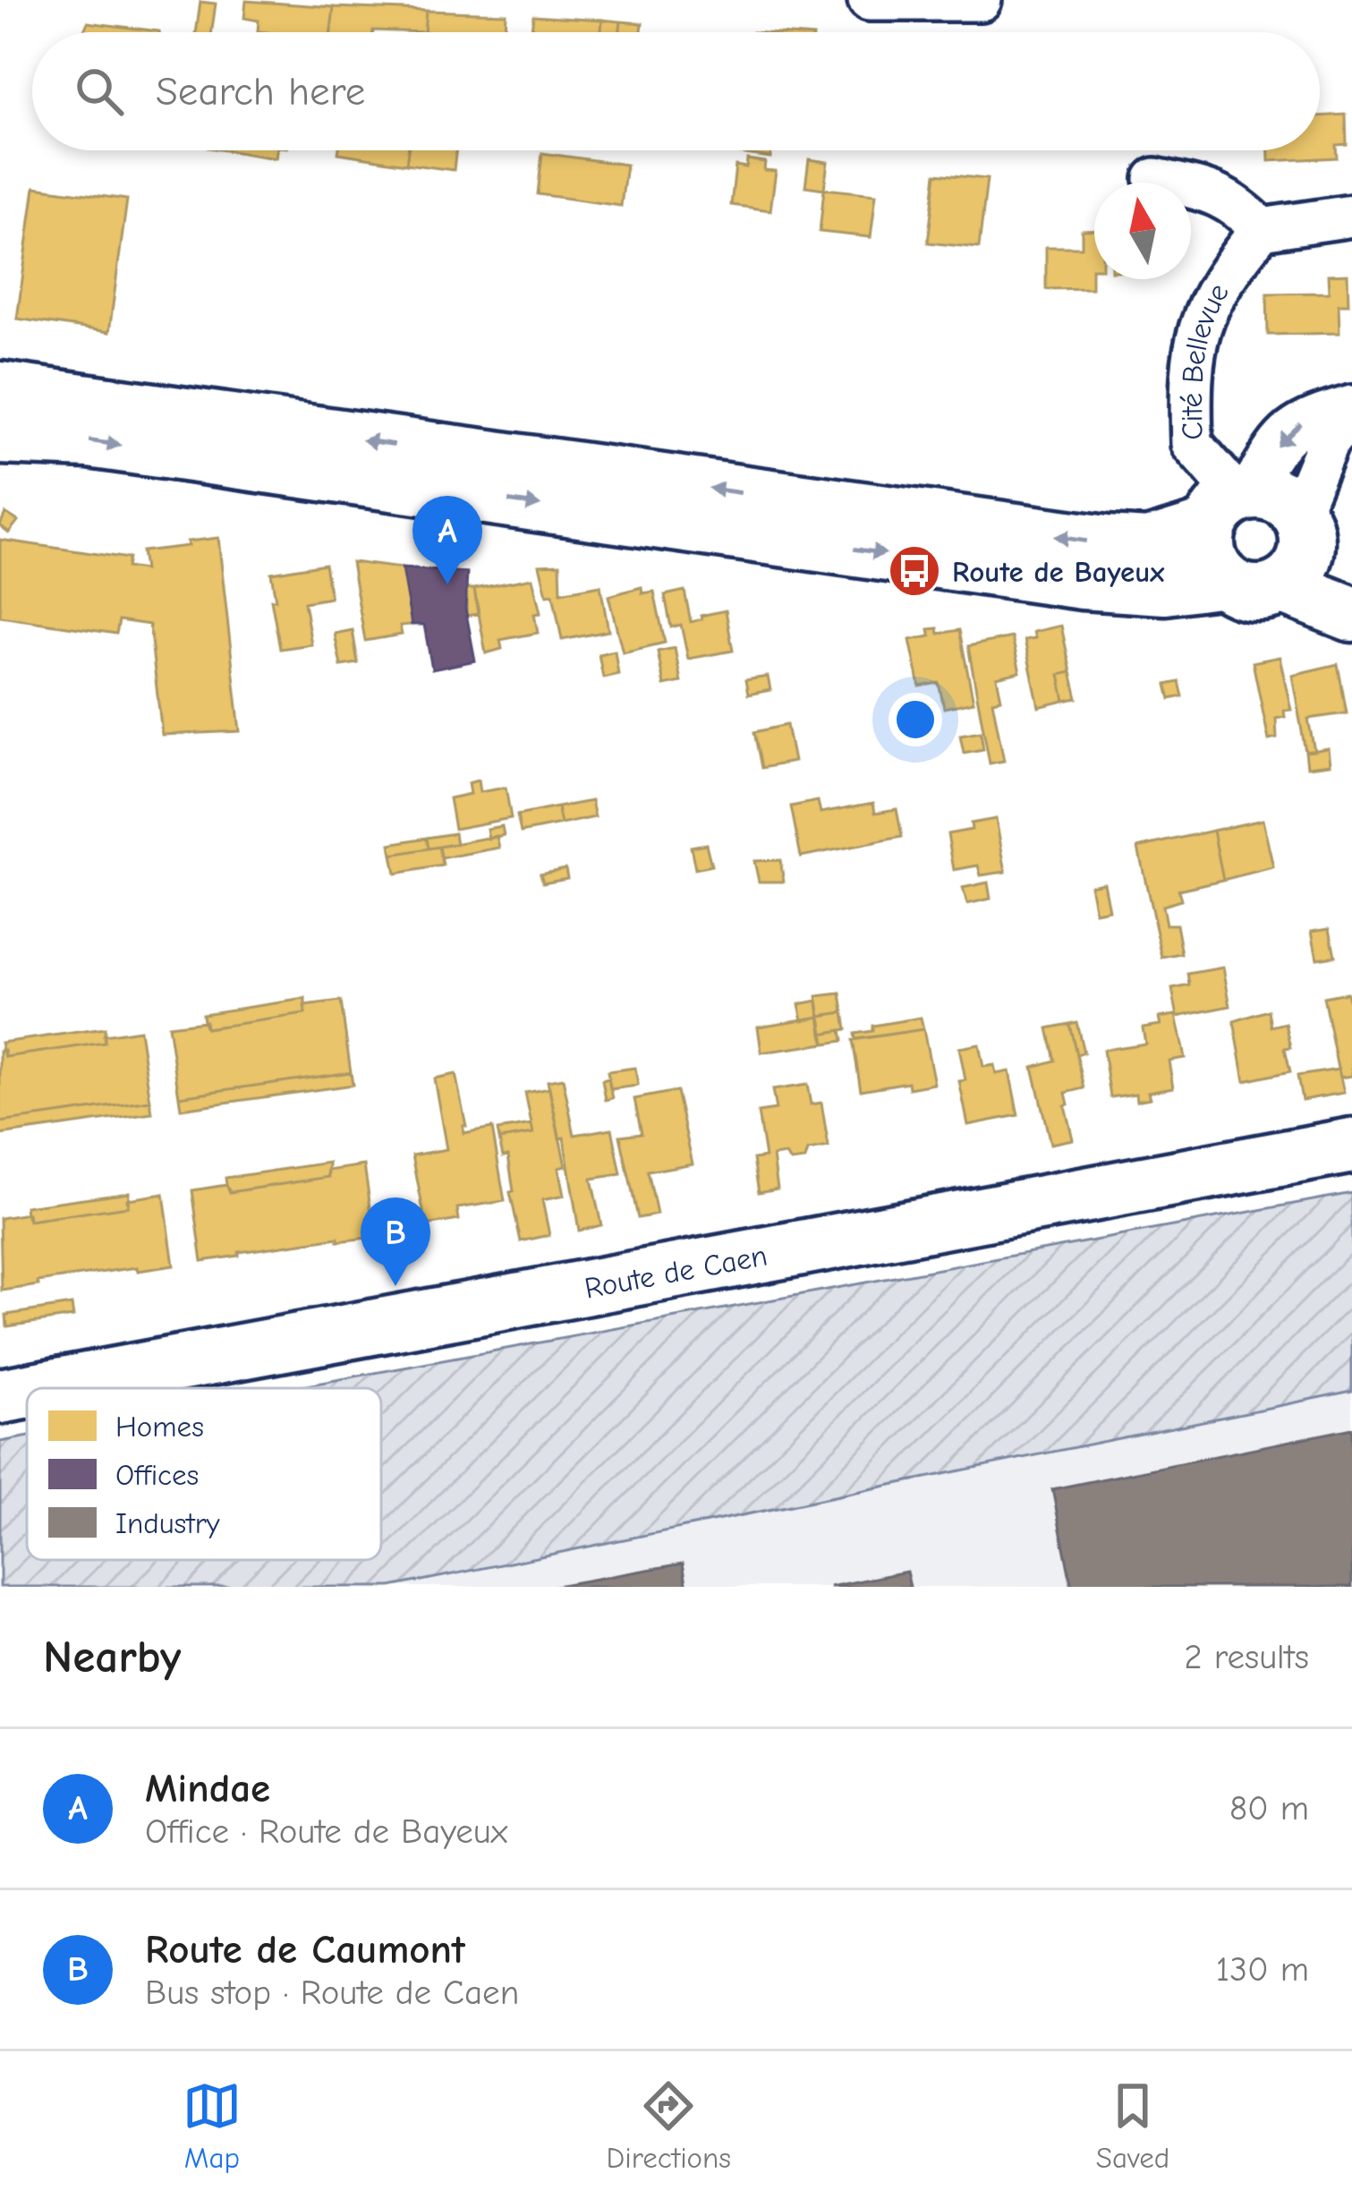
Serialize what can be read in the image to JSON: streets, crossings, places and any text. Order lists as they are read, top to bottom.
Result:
{
  "streets": {
    "main road": ["Route de Caen"],
    "street": ["Cité Bellevue"]
  },
  "places": {
    "bus stop": ["Route de Bayeux"]
  },
  "legend": ["Homes", "Offices", "Industry"],
  "north": "top",
  "page": {
    "search": "Search here",
    "pins": ["A", "B"],
    "heading": ["Nearby", "2 results"],
    "list": [
      {
        "mark": "A",
        "name": "Mindae",
        "note": "Office · Route de Bayeux",
        "value": "80 m"
      },
      {
        "mark": "B",
        "name": "Route de Caumont",
        "note": "Bus stop · Route de Caen",
        "value": "130 m"
      }
    ],
    "nav": ["Map", "Directions", "Saved"]
  }
}
